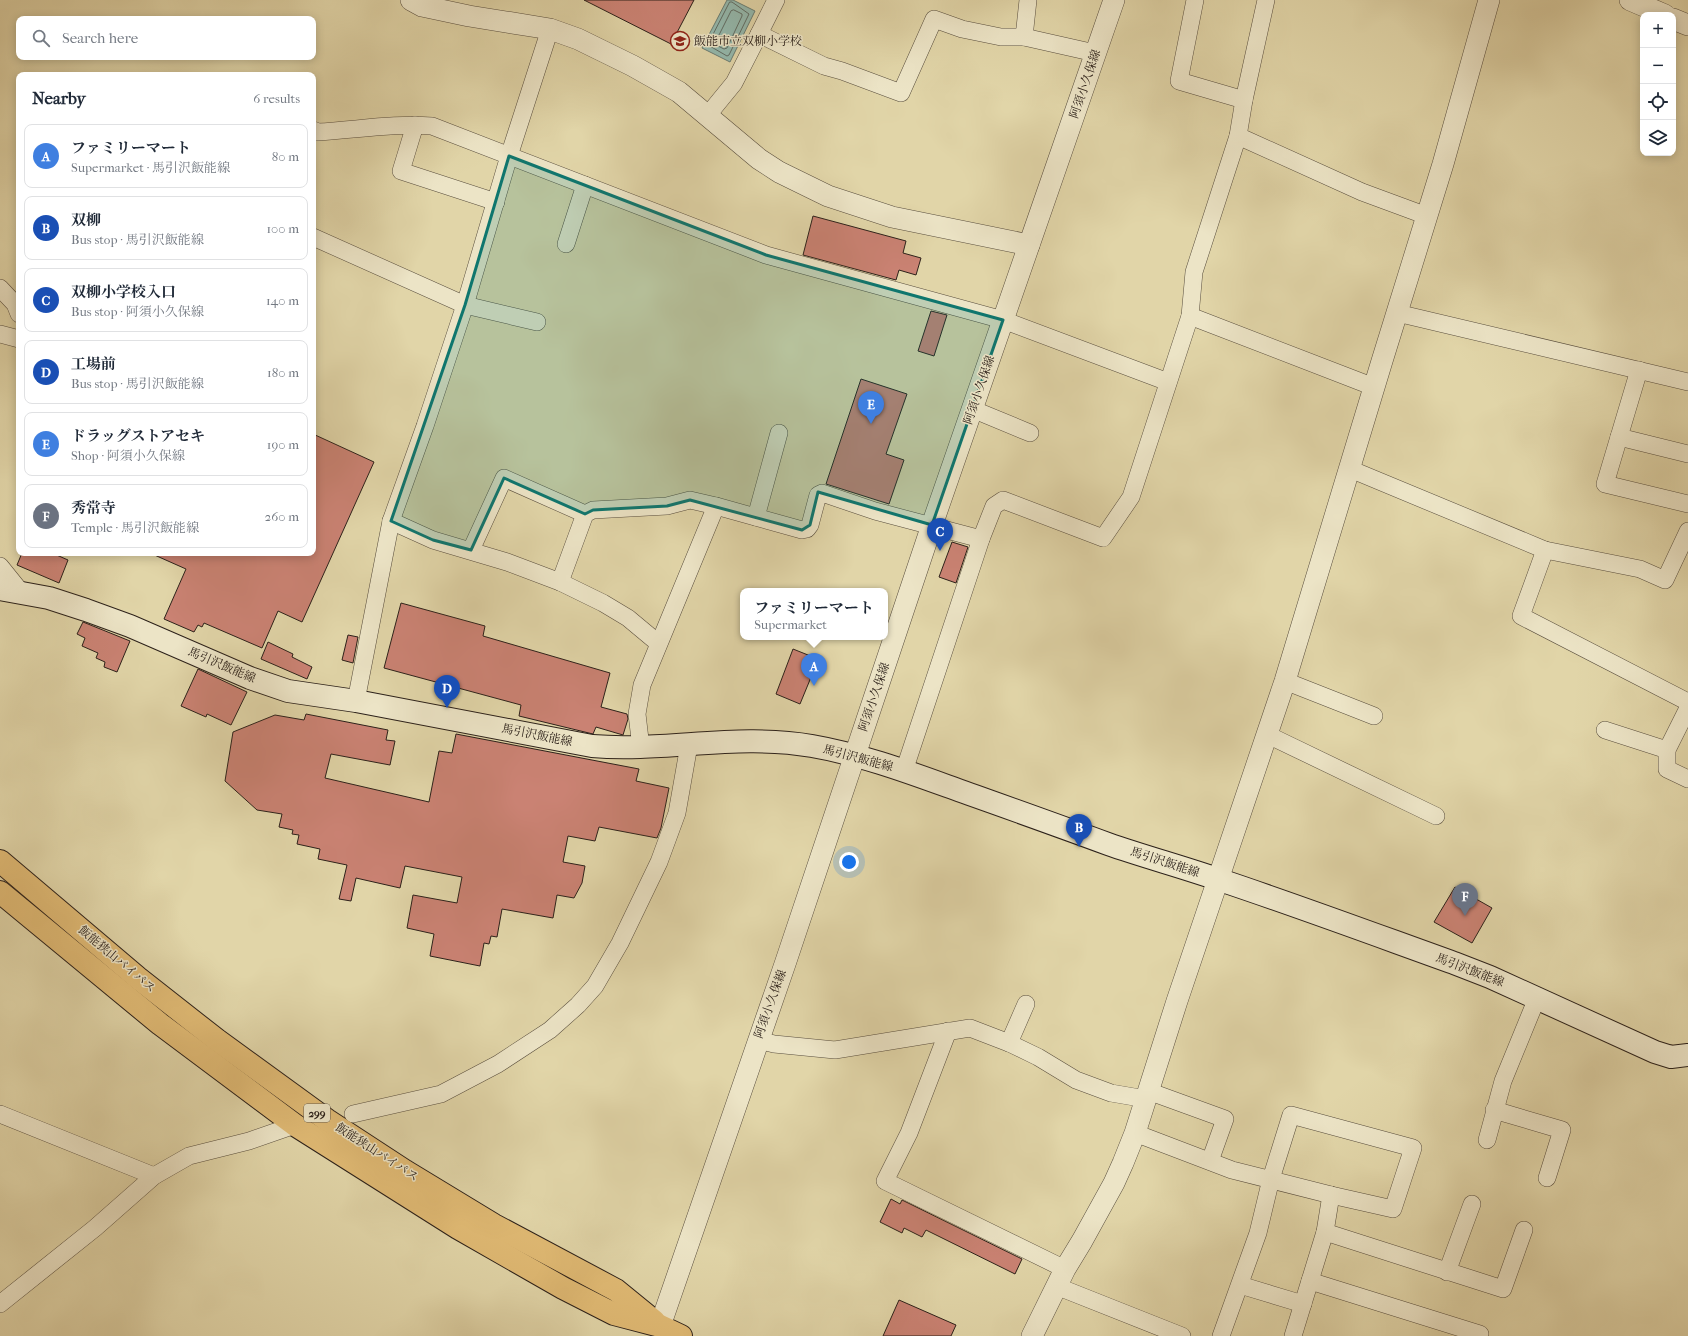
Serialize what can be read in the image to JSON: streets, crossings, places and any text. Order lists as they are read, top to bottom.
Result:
{
  "streets": {
    "highway": ["飯能狭山バイパス", "299"],
    "main road": ["馬引沢飯能線"],
    "street": ["阿須小久保線"]
  },
  "crossings": [
    ["阿須小久保線", "馬引沢飯能線"],
    ["阿須小久保線", "飯能狭山バイパス"]
  ],
  "places": {
    "school or university": ["飯能市立双柳小学校"]
  },
  "page": {
    "map_buttons": ["+", "−"],
    "search": "Search here",
    "heading": ["Nearby", "6 results"],
    "list": [
      {
        "mark": "A",
        "name": "ファミリーマート",
        "note": "Supermarket · 馬引沢飯能線",
        "value": "80 m"
      },
      {
        "mark": "B",
        "name": "双柳",
        "note": "Bus stop · 馬引沢飯能線",
        "value": "100 m"
      },
      {
        "mark": "C",
        "name": "双柳小学校入口",
        "note": "Bus stop · 阿須小久保線",
        "value": "140 m"
      },
      {
        "mark": "D",
        "name": "工場前",
        "note": "Bus stop · 馬引沢飯能線",
        "value": "180 m"
      },
      {
        "mark": "E",
        "name": "ドラッグストアセキ",
        "note": "Shop · 阿須小久保線",
        "value": "190 m"
      },
      {
        "mark": "F",
        "name": "秀常寺",
        "note": "Temple · 馬引沢飯能線",
        "value": "260 m"
      }
    ],
    "pins": [
      "E",
      "C",
      "A",
      "D",
      "B",
      "F"
    ],
    "popup": ["ファミリーマート", "Supermarket"]
  }
}
